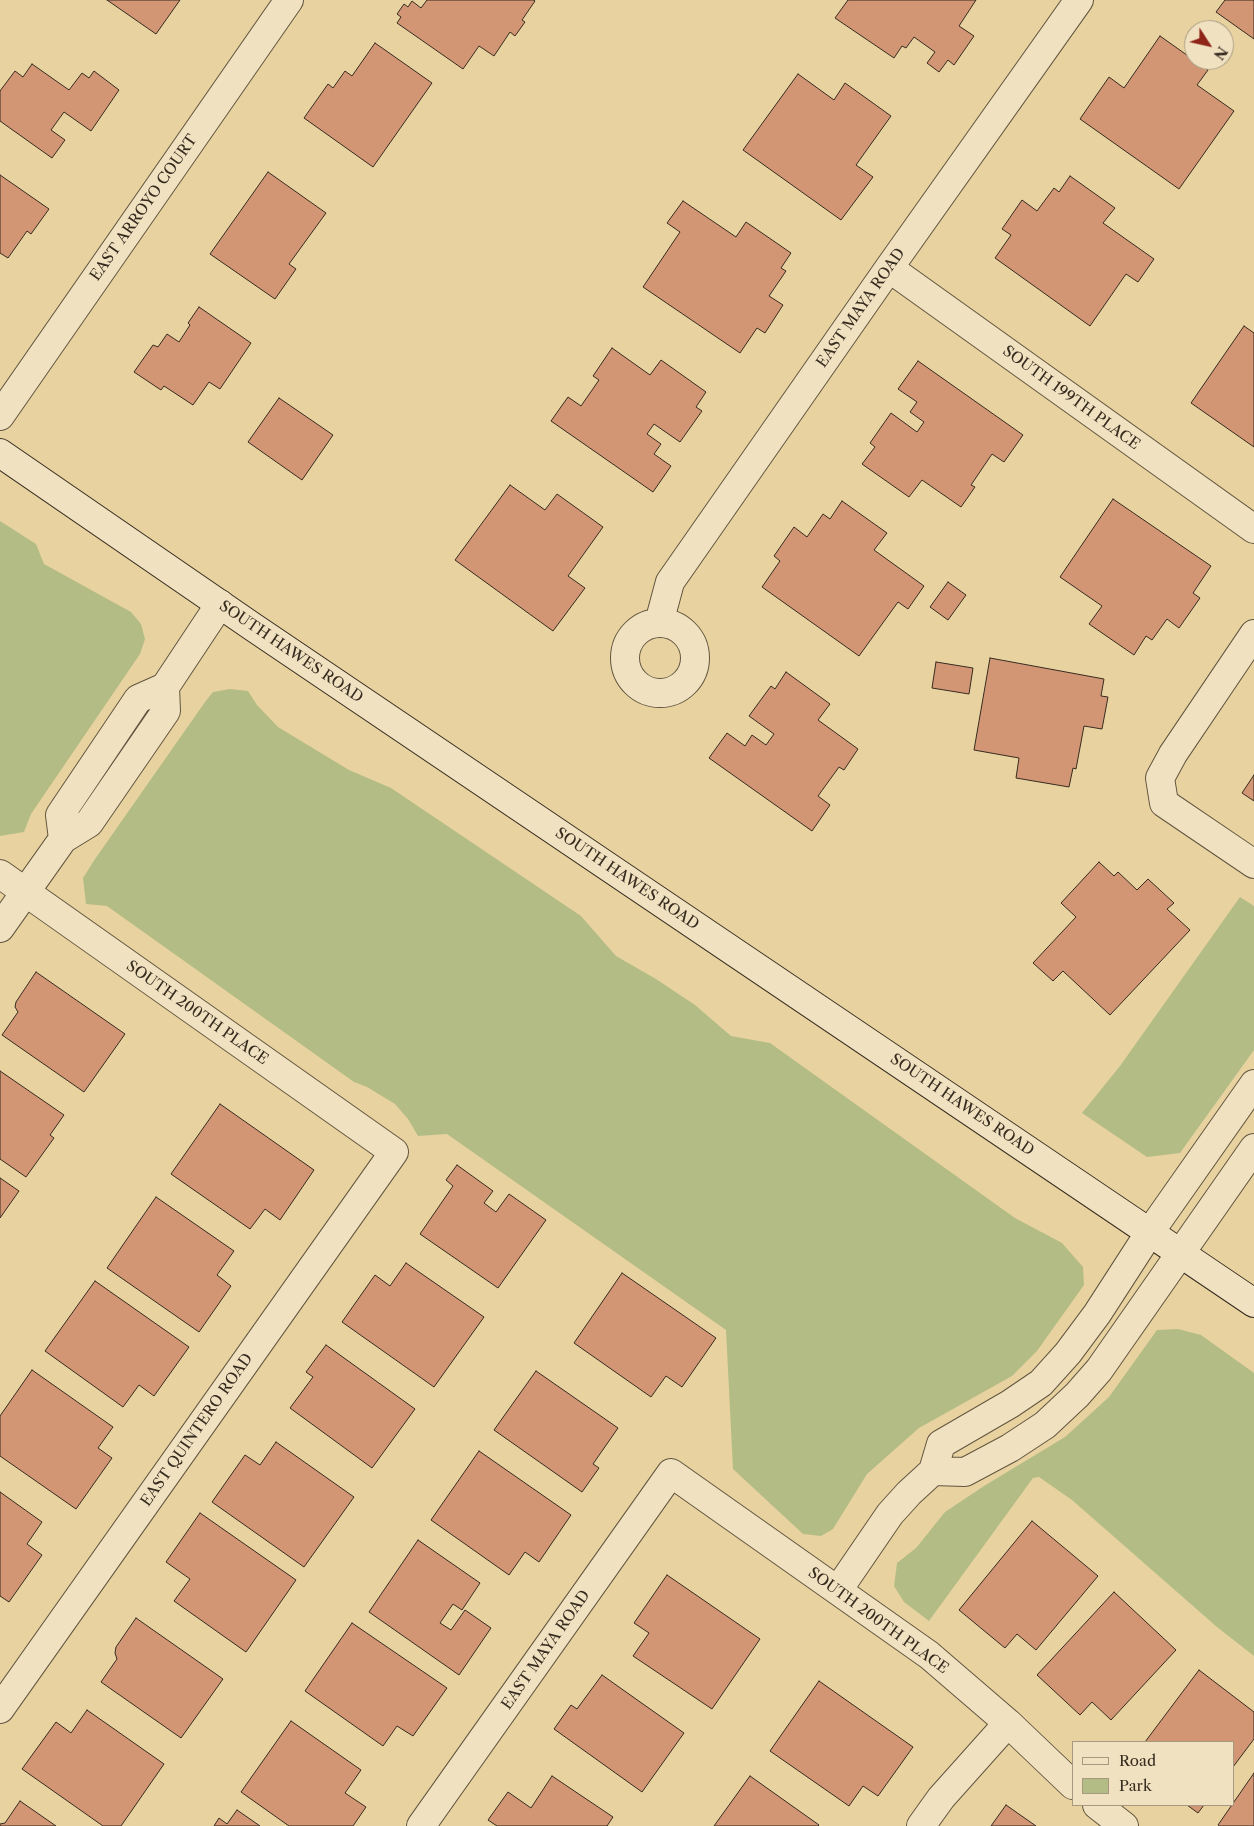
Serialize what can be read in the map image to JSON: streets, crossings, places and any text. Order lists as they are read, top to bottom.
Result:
{
  "streets": {
    "street": [
      "EAST ARROYO COURT",
      "EAST MAYA ROAD",
      "SOUTH 199TH PLACE",
      "SOUTH HAWES ROAD",
      "SOUTH 200TH PLACE",
      "EAST QUINTERO ROAD"
    ]
  },
  "crossings": [
    ["EAST MAYA ROAD", "SOUTH 199TH PLACE"],
    ["EAST MAYA ROAD", "SOUTH 200TH PLACE"],
    ["SOUTH 200TH PLACE", "EAST QUINTERO ROAD"]
  ],
  "legend": ["Road", "Park"],
  "north": "bottom right"
}
